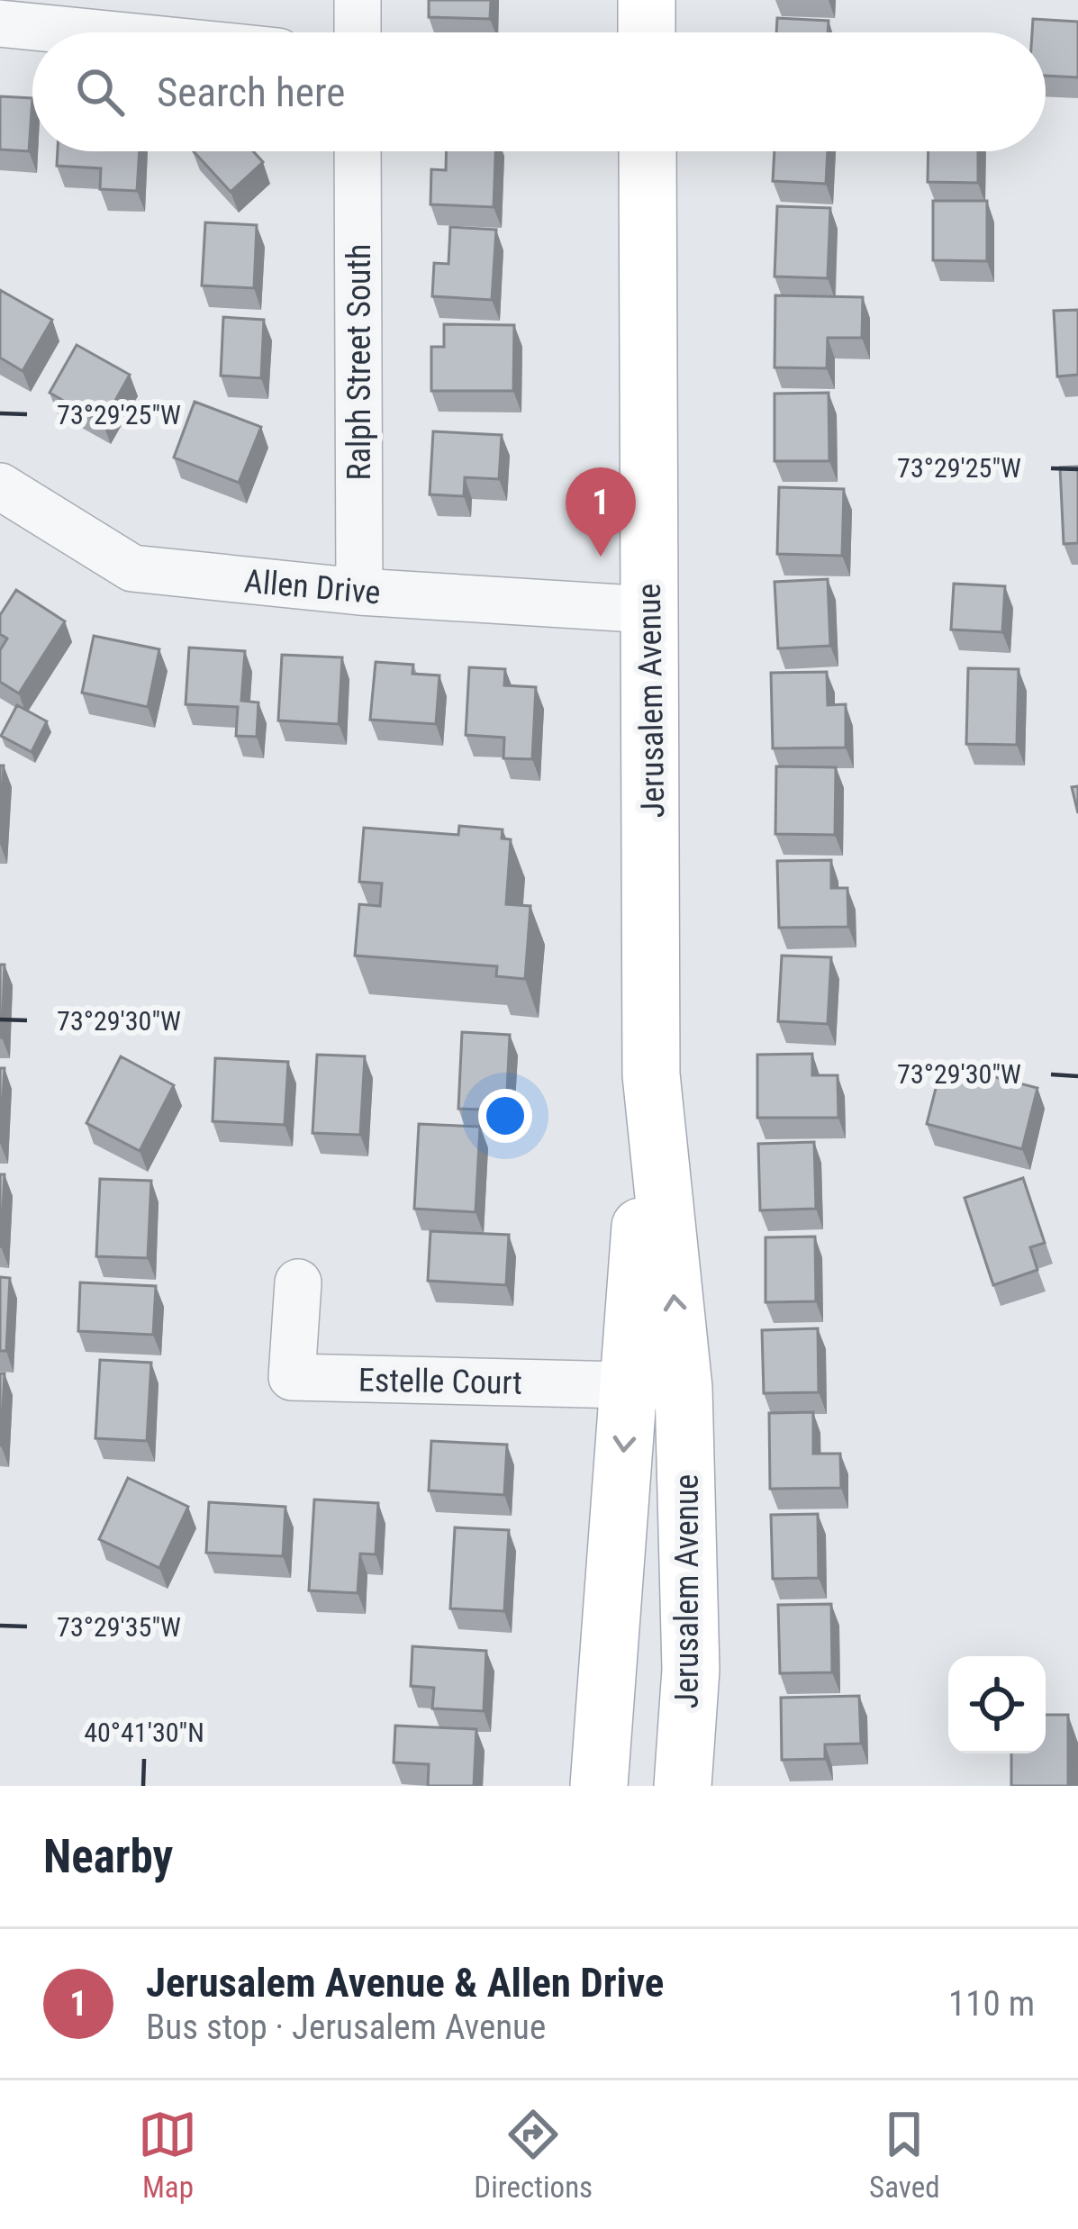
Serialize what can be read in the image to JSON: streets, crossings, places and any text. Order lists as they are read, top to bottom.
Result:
{
  "streets": {
    "main road": ["Jerusalem Avenue"],
    "street": ["Ralph Street South", "Allen Drive", "Estelle Court"]
  },
  "crossings": [
    ["Ralph Street South", "Allen Drive"],
    ["Allen Drive", "Jerusalem Avenue"],
    ["Jerusalem Avenue", "Estelle Court"]
  ],
  "page": {
    "search": "Search here",
    "pins": "1",
    "heading": "Nearby",
    "list": [
      {
        "mark": "1",
        "name": "Jerusalem Avenue & Allen Drive",
        "note": "Bus stop · Jerusalem Avenue",
        "value": "110 m"
      }
    ],
    "nav": ["Map", "Directions", "Saved"]
  },
  "coordinates": [
    "73°29'25\"W",
    "73°29'30\"W",
    "73°29'35\"W",
    "40°41'30\"N"
  ]
}
